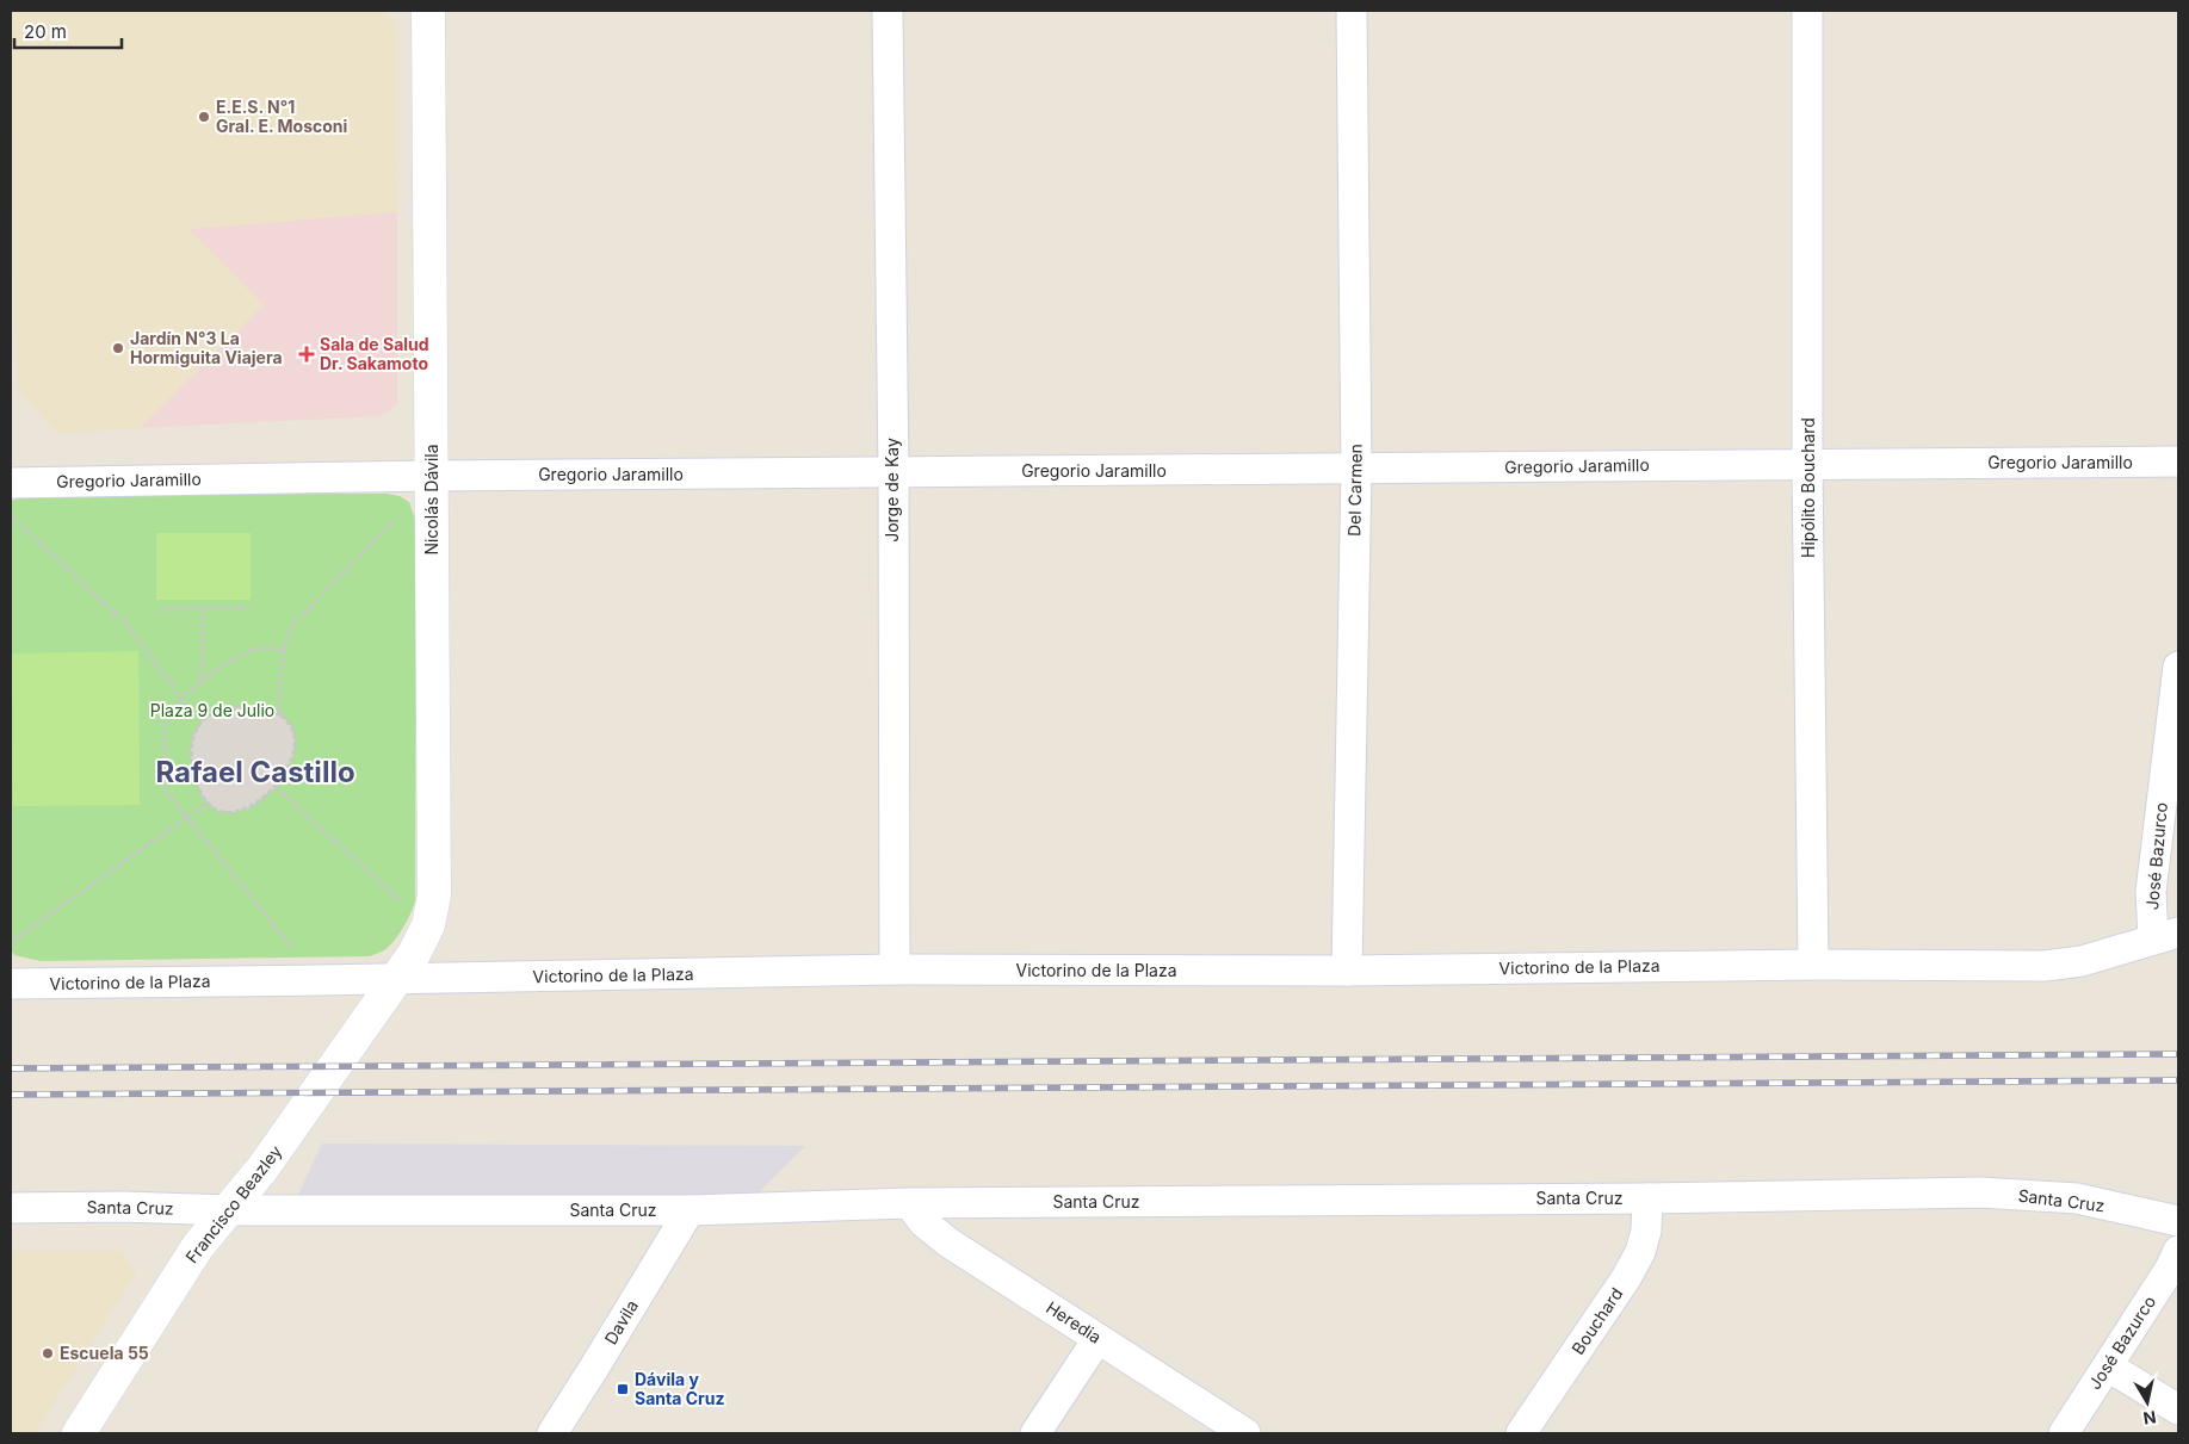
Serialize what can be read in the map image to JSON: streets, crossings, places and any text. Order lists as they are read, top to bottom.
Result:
{
  "streets": {
    "street": [
      "Gregorio Jaramillo",
      "Hipólito Bouchard",
      "Jorge de Kay",
      "Del Carmen",
      "Nicolás Dávila",
      "José Bazurco",
      "Victorino de la Plaza",
      "Santa Cruz",
      "Francisco Beazley",
      "Bouchard",
      "Davila",
      "Heredia"
    ]
  },
  "crossings": [
    ["Gregorio Jaramillo", "Hipólito Bouchard"],
    ["Gregorio Jaramillo", "Jorge de Kay"],
    ["Gregorio Jaramillo", "Del Carmen"],
    ["Gregorio Jaramillo", "Nicolás Dávila"],
    ["Hipólito Bouchard", "Victorino de la Plaza"],
    ["Jorge de Kay", "Victorino de la Plaza"],
    ["Del Carmen", "Victorino de la Plaza"],
    ["Nicolás Dávila", "Victorino de la Plaza"],
    ["Nicolás Dávila", "Francisco Beazley"],
    ["José Bazurco", "Victorino de la Plaza"],
    ["Victorino de la Plaza", "Francisco Beazley"],
    ["Santa Cruz", "Francisco Beazley"],
    ["Santa Cruz", "Bouchard"],
    ["Santa Cruz", "Davila"],
    ["Santa Cruz", "Heredia"]
  ],
  "districts": ["Rafael Castillo"],
  "parks": ["Plaza 9 de Julio"],
  "places": {
    "other": ["E.E.S. N°1 Gral. E. Mosconi", "Jardín N°3 La Hormiguita Viajera", "Escuela 55"],
    "health": ["Sala de Salud Dr. Sakamoto"],
    "transit": ["Dávila y Santa Cruz"]
  },
  "scale_bar": "20 m",
  "north": "bottom"
}
